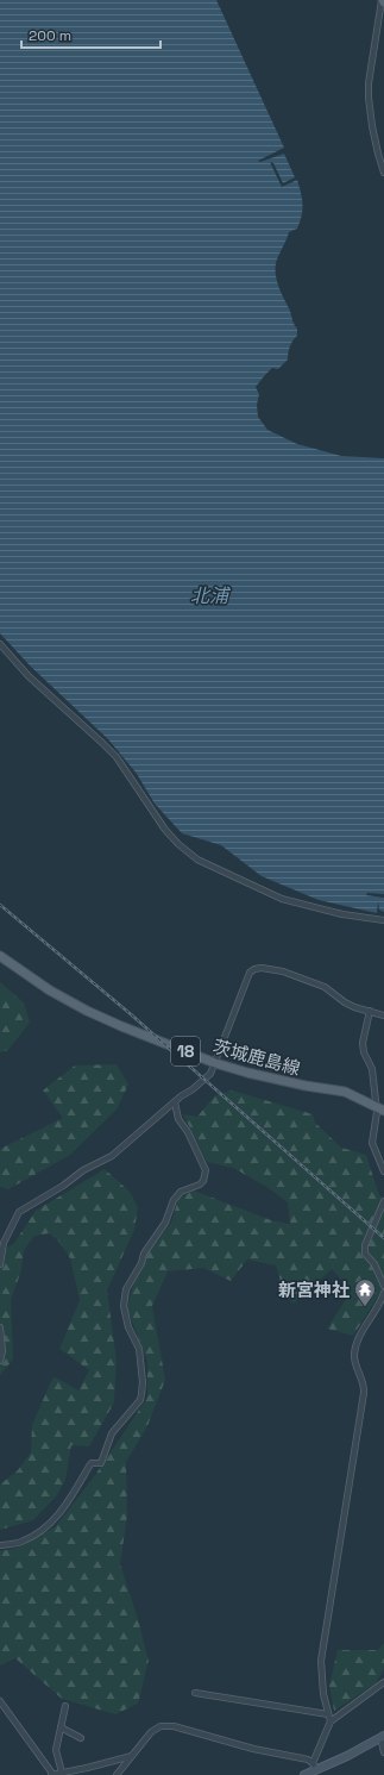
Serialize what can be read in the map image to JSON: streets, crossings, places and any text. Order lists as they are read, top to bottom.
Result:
{
  "streets": {
    "main road": ["18", "茨城鹿島線"]
  },
  "water": ["北浦"],
  "places": {
    "temple": ["新宮神社"]
  },
  "scale_bar": "200 m"
}
